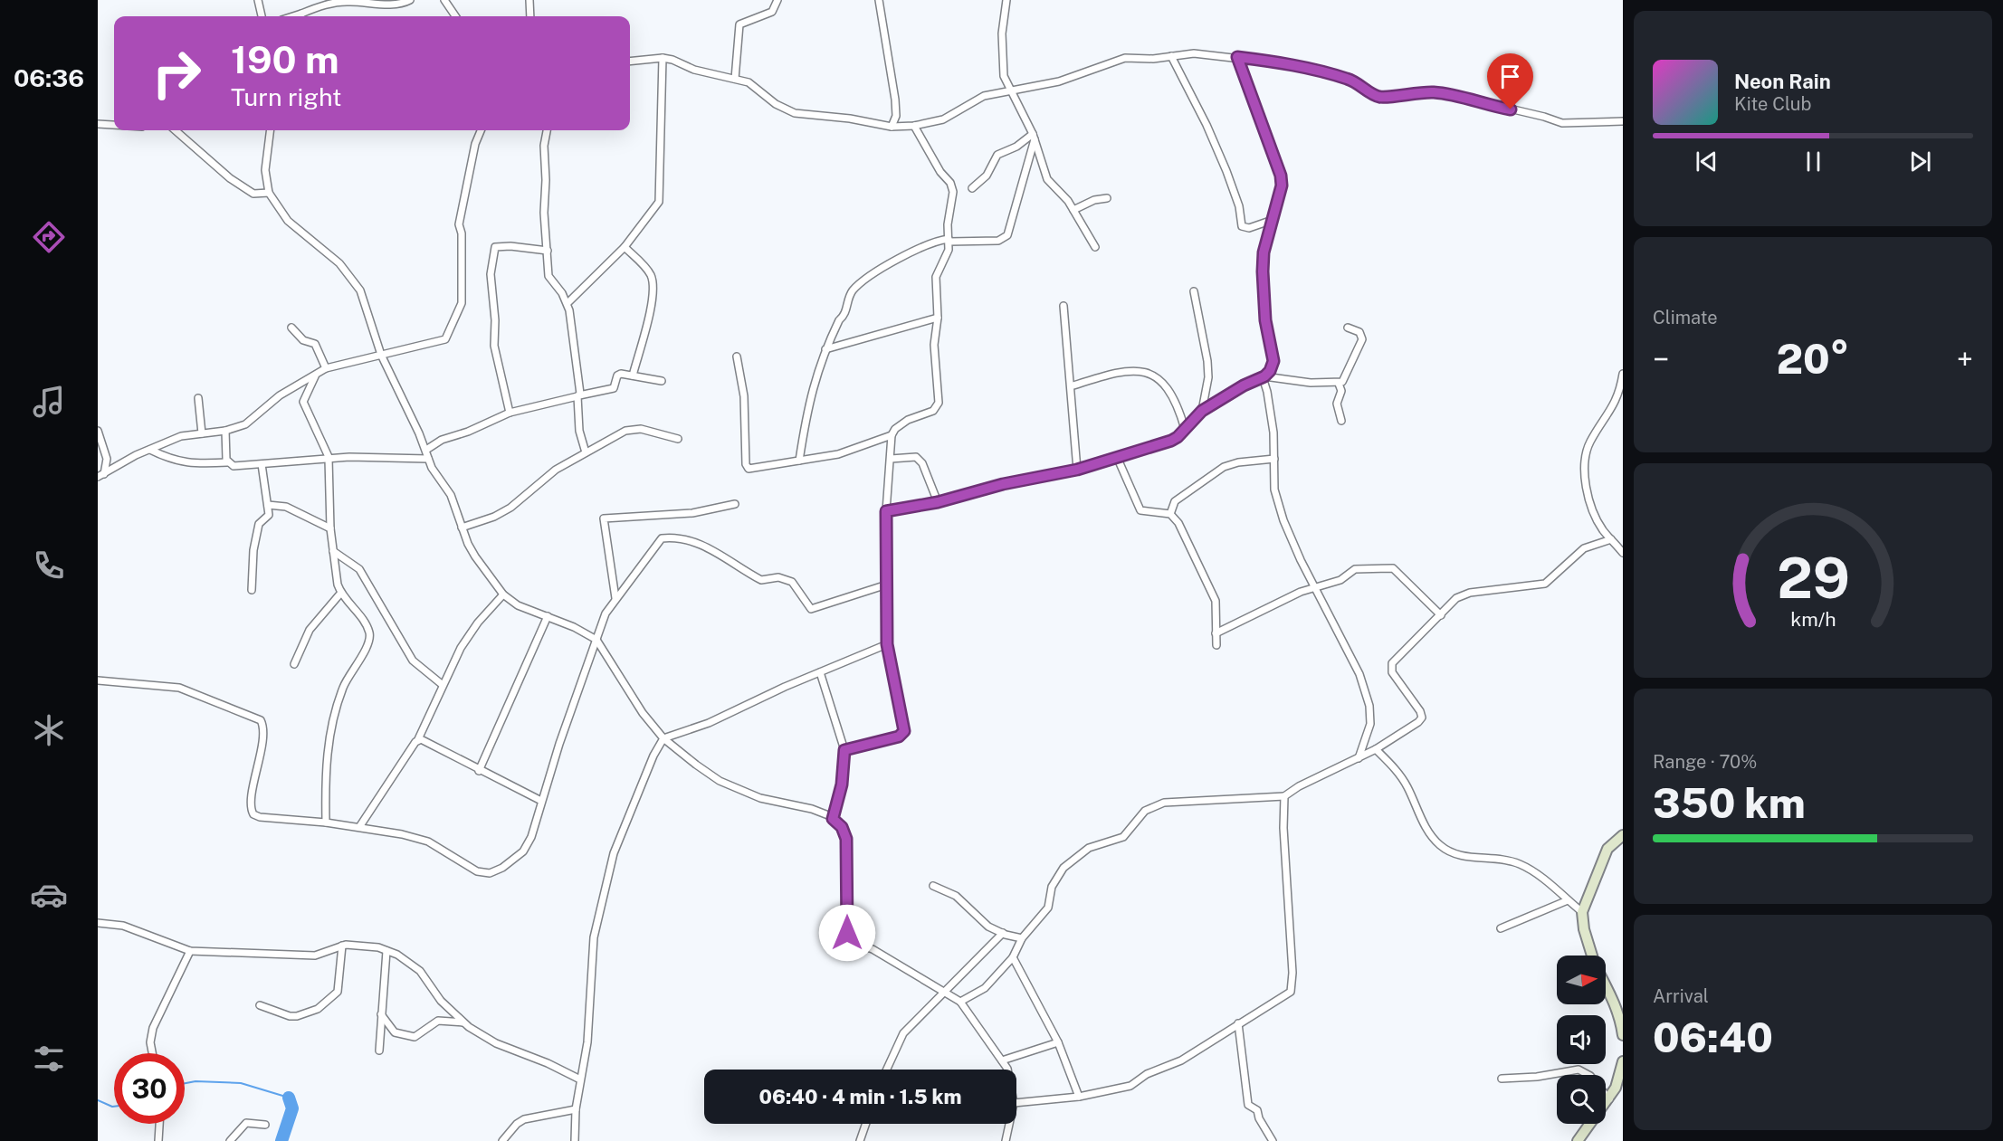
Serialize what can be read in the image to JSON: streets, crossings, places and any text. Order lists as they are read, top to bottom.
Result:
{
  "north": "right",
  "page": {
    "tabs": "06:36",
    "turn": ["190 m", "Turn right"],
    "song": ["Neon Rain", "Kite Club"],
    "tile": [
      "Climate",
      ["Range · 70%", "350 km"],
      ["Arrival", "06:40"]
    ],
    "heat": ["−", "20°", "+"],
    "limit": "30",
    "trip": "06:40 · 4 min · 1.5 km",
    "gauge": ["29", "km/h"]
  }
}
